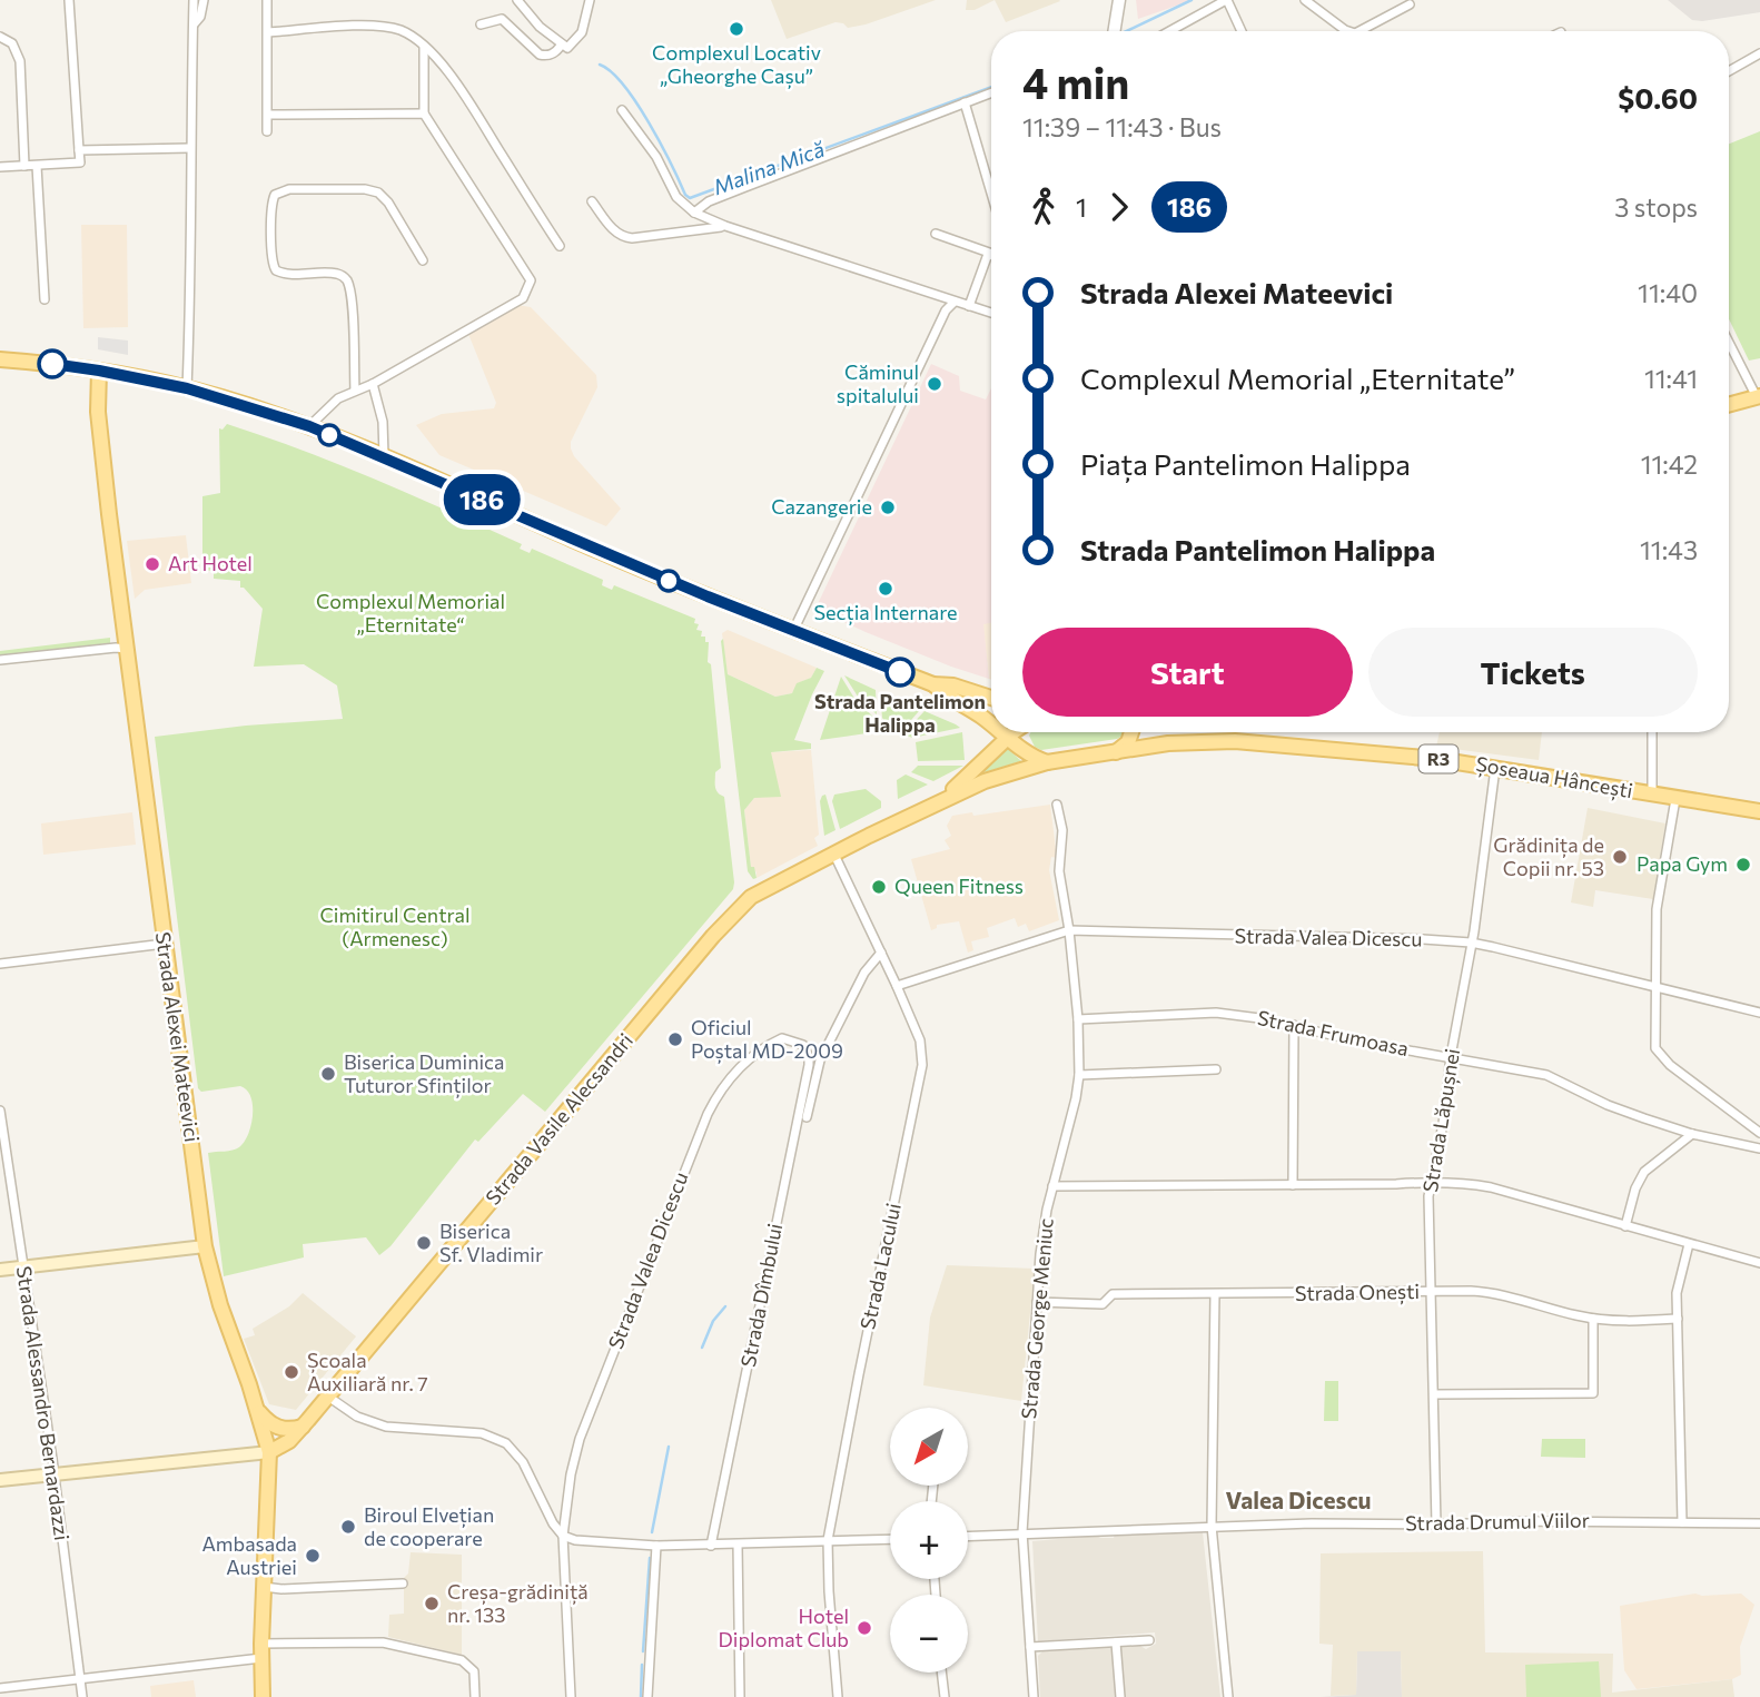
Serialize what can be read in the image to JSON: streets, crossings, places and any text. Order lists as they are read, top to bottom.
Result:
{
  "streets": {
    "main road": [
      "R3",
      "Șoseaua Hâncești",
      "Strada Alexei Mateevici",
      "Strada Vasile Alecsandri"
    ],
    "street": [
      "Strada Valea Dicescu",
      "Strada Frumoasa",
      "Strada Lăpușnei",
      "Strada Lacului",
      "Strada Onești",
      "Strada Dîmbului",
      "Strada George Meniuc",
      "Strada Alessandro Bernardazzi",
      "Strada Drumul Viilor"
    ]
  },
  "crossings": [
    ["R3", "Șoseaua Hâncești"],
    ["R3", "Strada Vasile Alecsandri"],
    ["Șoseaua Hâncești", "Strada Lăpușnei"],
    ["Strada Valea Dicescu", "Strada Lăpușnei"],
    ["Strada Valea Dicescu", "Strada Lacului"],
    ["Strada Valea Dicescu", "Strada Dîmbului"],
    ["Strada Valea Dicescu", "Strada George Meniuc"],
    ["Strada Frumoasa", "Strada Lăpușnei"],
    ["Strada Frumoasa", "Strada George Meniuc"],
    ["Strada Alexei Mateevici", "Strada Vasile Alecsandri"],
    ["Strada Vasile Alecsandri", "Strada Lacului"],
    ["Strada Lăpușnei", "Strada Onești"],
    ["Strada Lăpușnei", "Strada Drumul Viilor"],
    ["Strada Onești", "Strada George Meniuc"],
    ["Strada George Meniuc", "Strada Drumul Viilor"]
  ],
  "districts": ["Valea Dicescu"],
  "water": ["Malina Mică"],
  "parks": ["Complexul Memorial „Eternitate“", "Cimitirul Central (Armenesc)"],
  "places": [
    "Complexul Locativ „Gheorghe Cașu”",
    "Căminul spitalului",
    "Cazangerie",
    "Art Hotel",
    "Secția Internare",
    "Strada Pantelimon Halippa",
    "Grădinița de Copii nr. 53",
    "Papa Gym",
    "Queen Fitness",
    "Oficiul Poștal MD-2009",
    "Biserica Duminica Tuturor Sfinților",
    "Biserica Sf. Vladimir",
    "Școala Auxiliară nr. 7",
    "Biroul Elvețian de cooperare",
    "Ambasada Austriei",
    "Creșa-grădiniță nr. 133",
    "Hotel Diplomat Club"
  ],
  "lines": ["bus line 186"],
  "north": "bottom left",
  "page": {
    "on_map": "186",
    "heading": ["4 min", "11:39 – 11:43 · Bus", "$0.60"],
    "legs": ["1", "186", "3 stops"],
    "list": [
      {
        "name": "Strada Alexei Mateevici",
        "value": "11:40"
      },
      {
        "name": "Complexul Memorial „Eternitate”",
        "value": "11:41"
      },
      {
        "name": "Piața Pantelimon Halippa",
        "value": "11:42"
      },
      {
        "name": "Strada Pantelimon Halippa",
        "value": "11:43"
      }
    ],
    "buttons": ["Start", "Tickets"],
    "map_buttons": ["+", "−"]
  }
}
